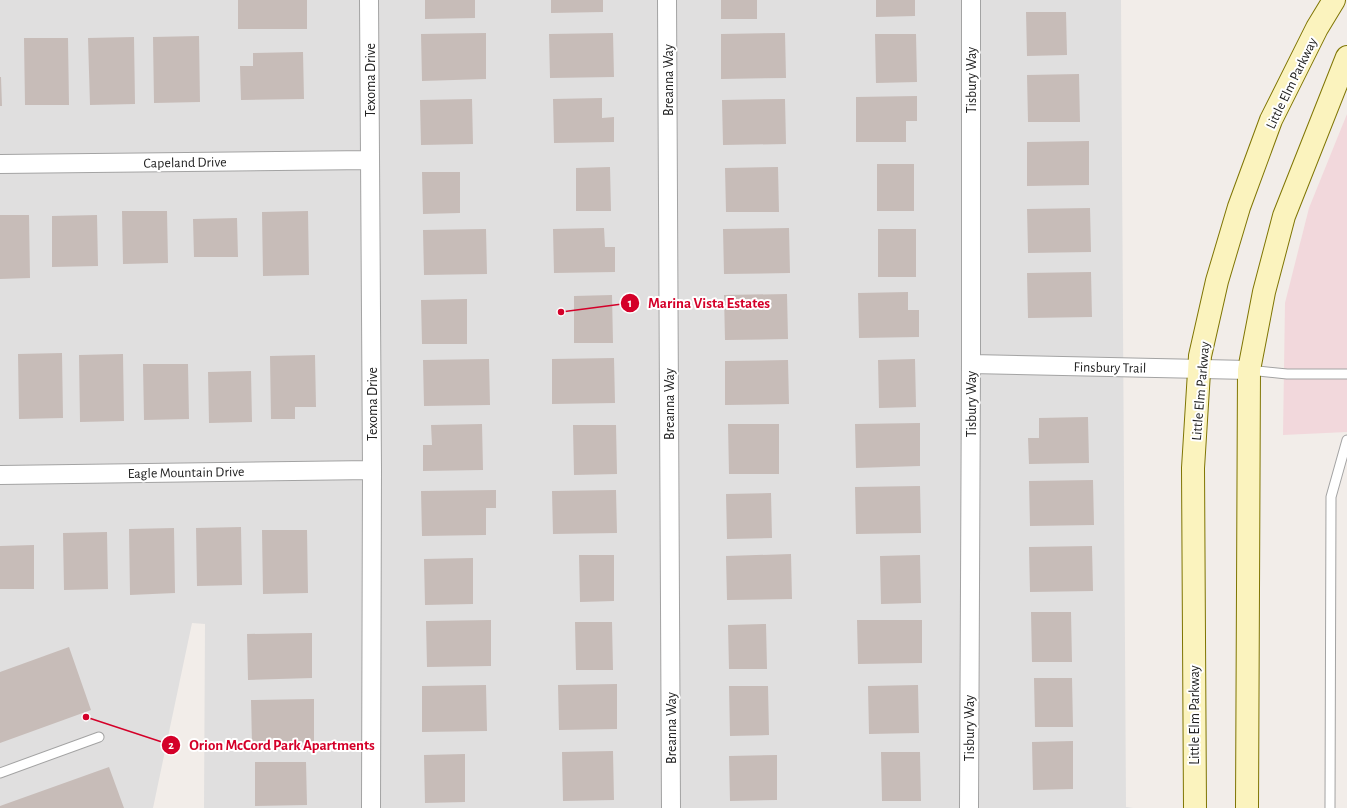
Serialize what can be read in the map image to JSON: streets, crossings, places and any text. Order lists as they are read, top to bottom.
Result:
{
  "streets": {
    "main road": ["Little Elm Parkway"],
    "street": [
      "Texoma Drive",
      "Breanna Way",
      "Tisbury Way",
      "Capeland Drive",
      "Finsbury Trail",
      "Eagle Mountain Drive"
    ]
  },
  "crossings": [
    ["Texoma Drive", "Capeland Drive"],
    ["Texoma Drive", "Eagle Mountain Drive"],
    ["Tisbury Way", "Finsbury Trail"],
    ["Little Elm Parkway", "Finsbury Trail"]
  ],
  "places": ["Marina Vista Estates", "Orion McCord Park Apartments"]
}
